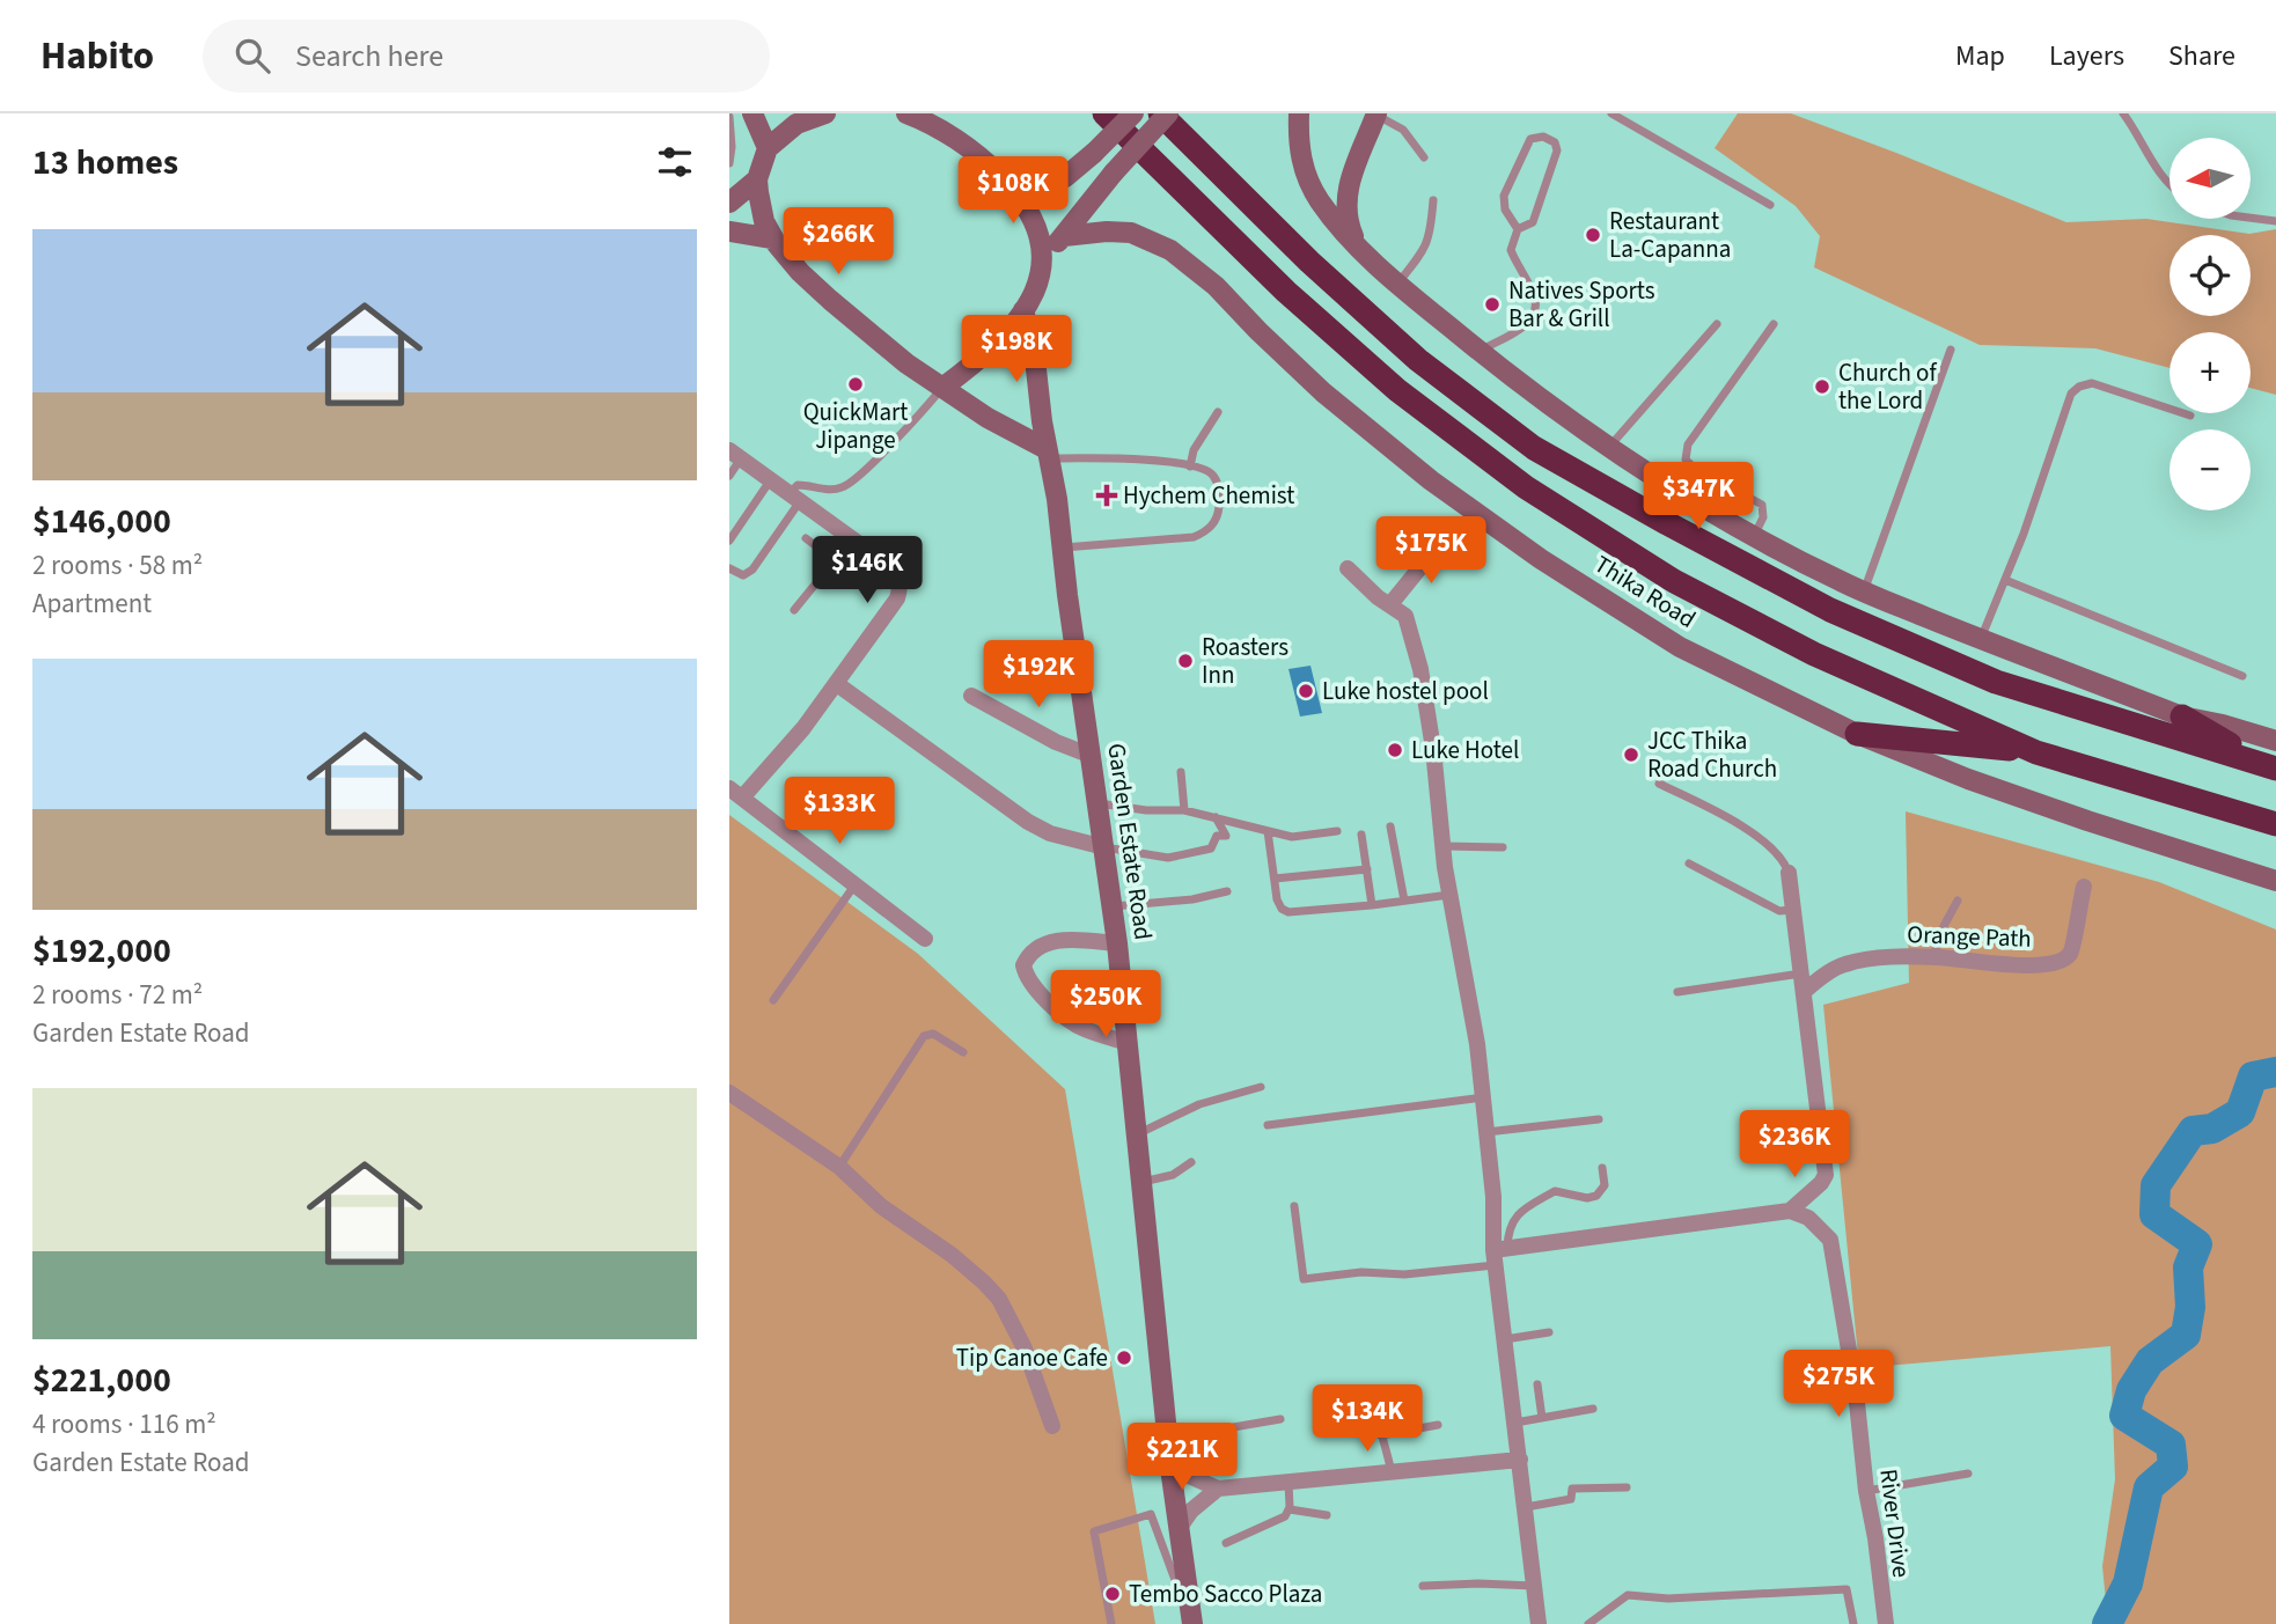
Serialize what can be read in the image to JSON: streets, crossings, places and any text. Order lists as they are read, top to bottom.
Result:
{
  "streets": {
    "highway": ["Thika Road"],
    "main road": ["Garden Estate Road"],
    "street": ["Orange Path", "River Drive"]
  },
  "places": {
    "other": [
      "Restaurant La-Capanna",
      "Natives Sports Bar & Grill",
      "QuickMart Jipange",
      "Church of the Lord",
      "Roasters Inn",
      "Luke hostel pool",
      "Luke Hotel",
      "JCC Thika Road Church",
      "Tip Canoe Cafe",
      "Tembo Sacco Plaza"
    ],
    "health": ["Hychem Chemist"]
  },
  "north": "left",
  "page": {
    "header": "Habito",
    "search": "Search here",
    "nav": ["Map", "Layers", "Share"],
    "heading": "13 homes",
    "map_buttons": ["+", "−"],
    "price": [
      "$108K",
      "$266K",
      "$198K",
      "$347K",
      "$175K",
      "$146K",
      "$192K",
      "$133K",
      "$250K",
      "$236K",
      "$275K",
      "$134K",
      "$221K"
    ],
    "list": [
      {
        "name": "$146,000",
        "note": "2 rooms · 58 m² · Apartment"
      },
      {
        "name": "$192,000",
        "note": "2 rooms · 72 m² · Garden Estate Road"
      },
      {
        "name": "$221,000",
        "note": "4 rooms · 116 m² · Garden Estate Road"
      }
    ]
  }
}
